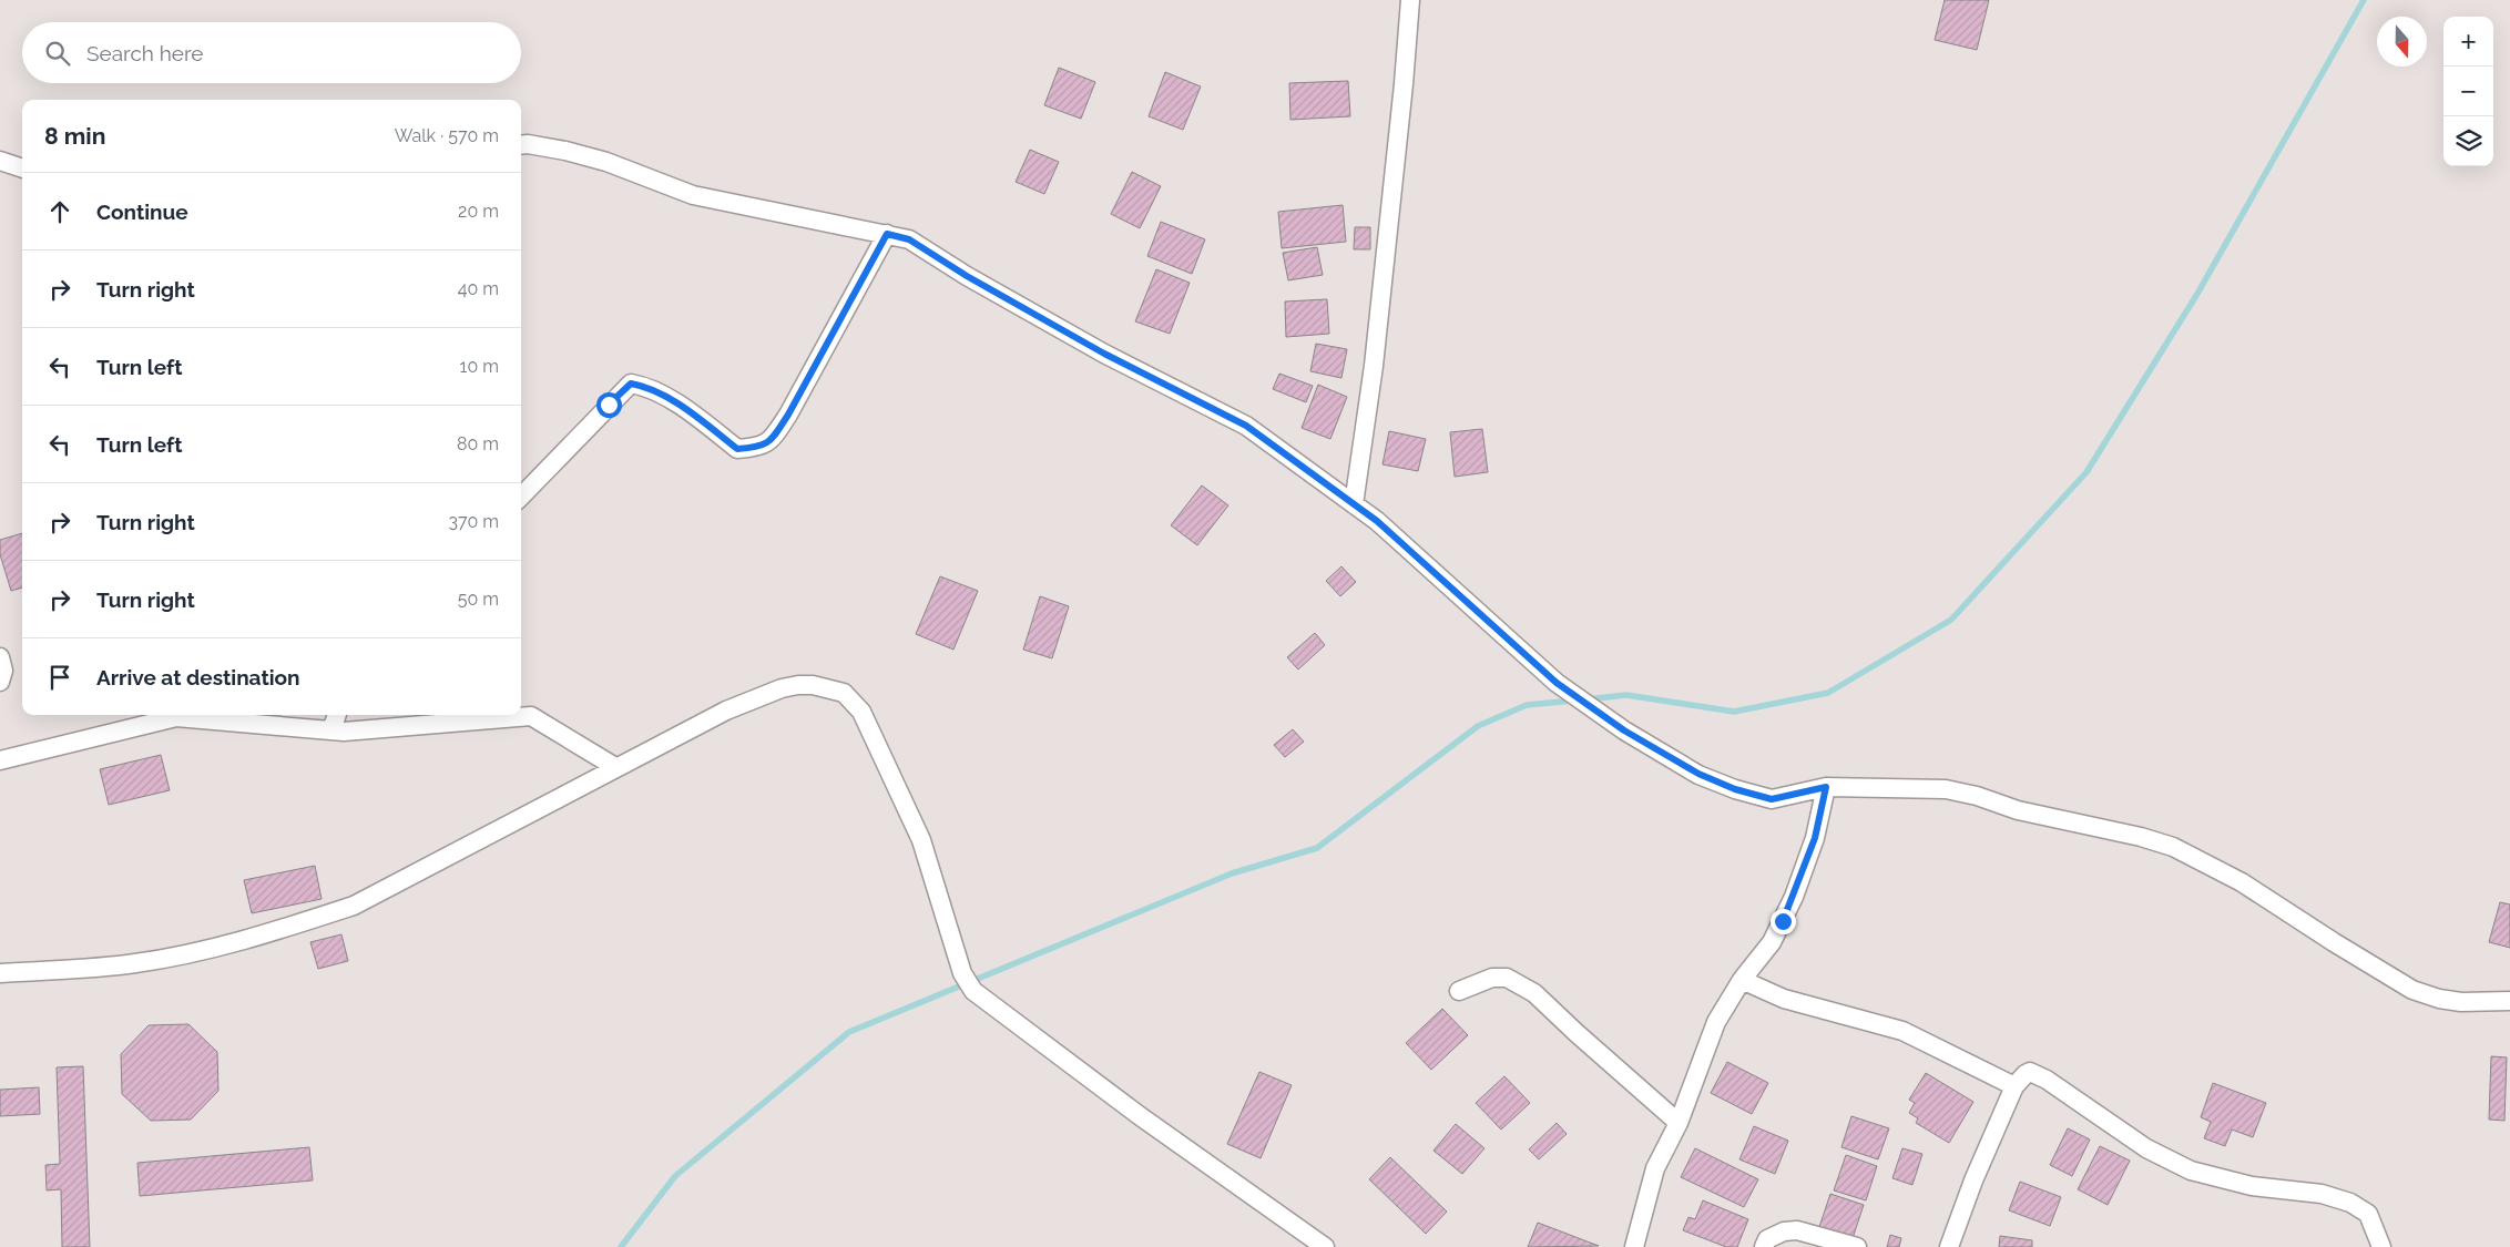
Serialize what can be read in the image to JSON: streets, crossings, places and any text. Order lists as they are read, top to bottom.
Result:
{
  "north": "bottom",
  "page": {
    "map_buttons": ["+", "−"],
    "search": "Search here",
    "heading": ["8 min", "Walk · 570 m"],
    "list": [
      ["Continue", "20 m"],
      ["Turn right", "40 m"],
      ["Turn left", "10 m"],
      ["Turn left", "80 m"],
      ["Turn right", "370 m"],
      ["Turn right", "50 m"],
      "Arrive at destination"
    ]
  }
}
